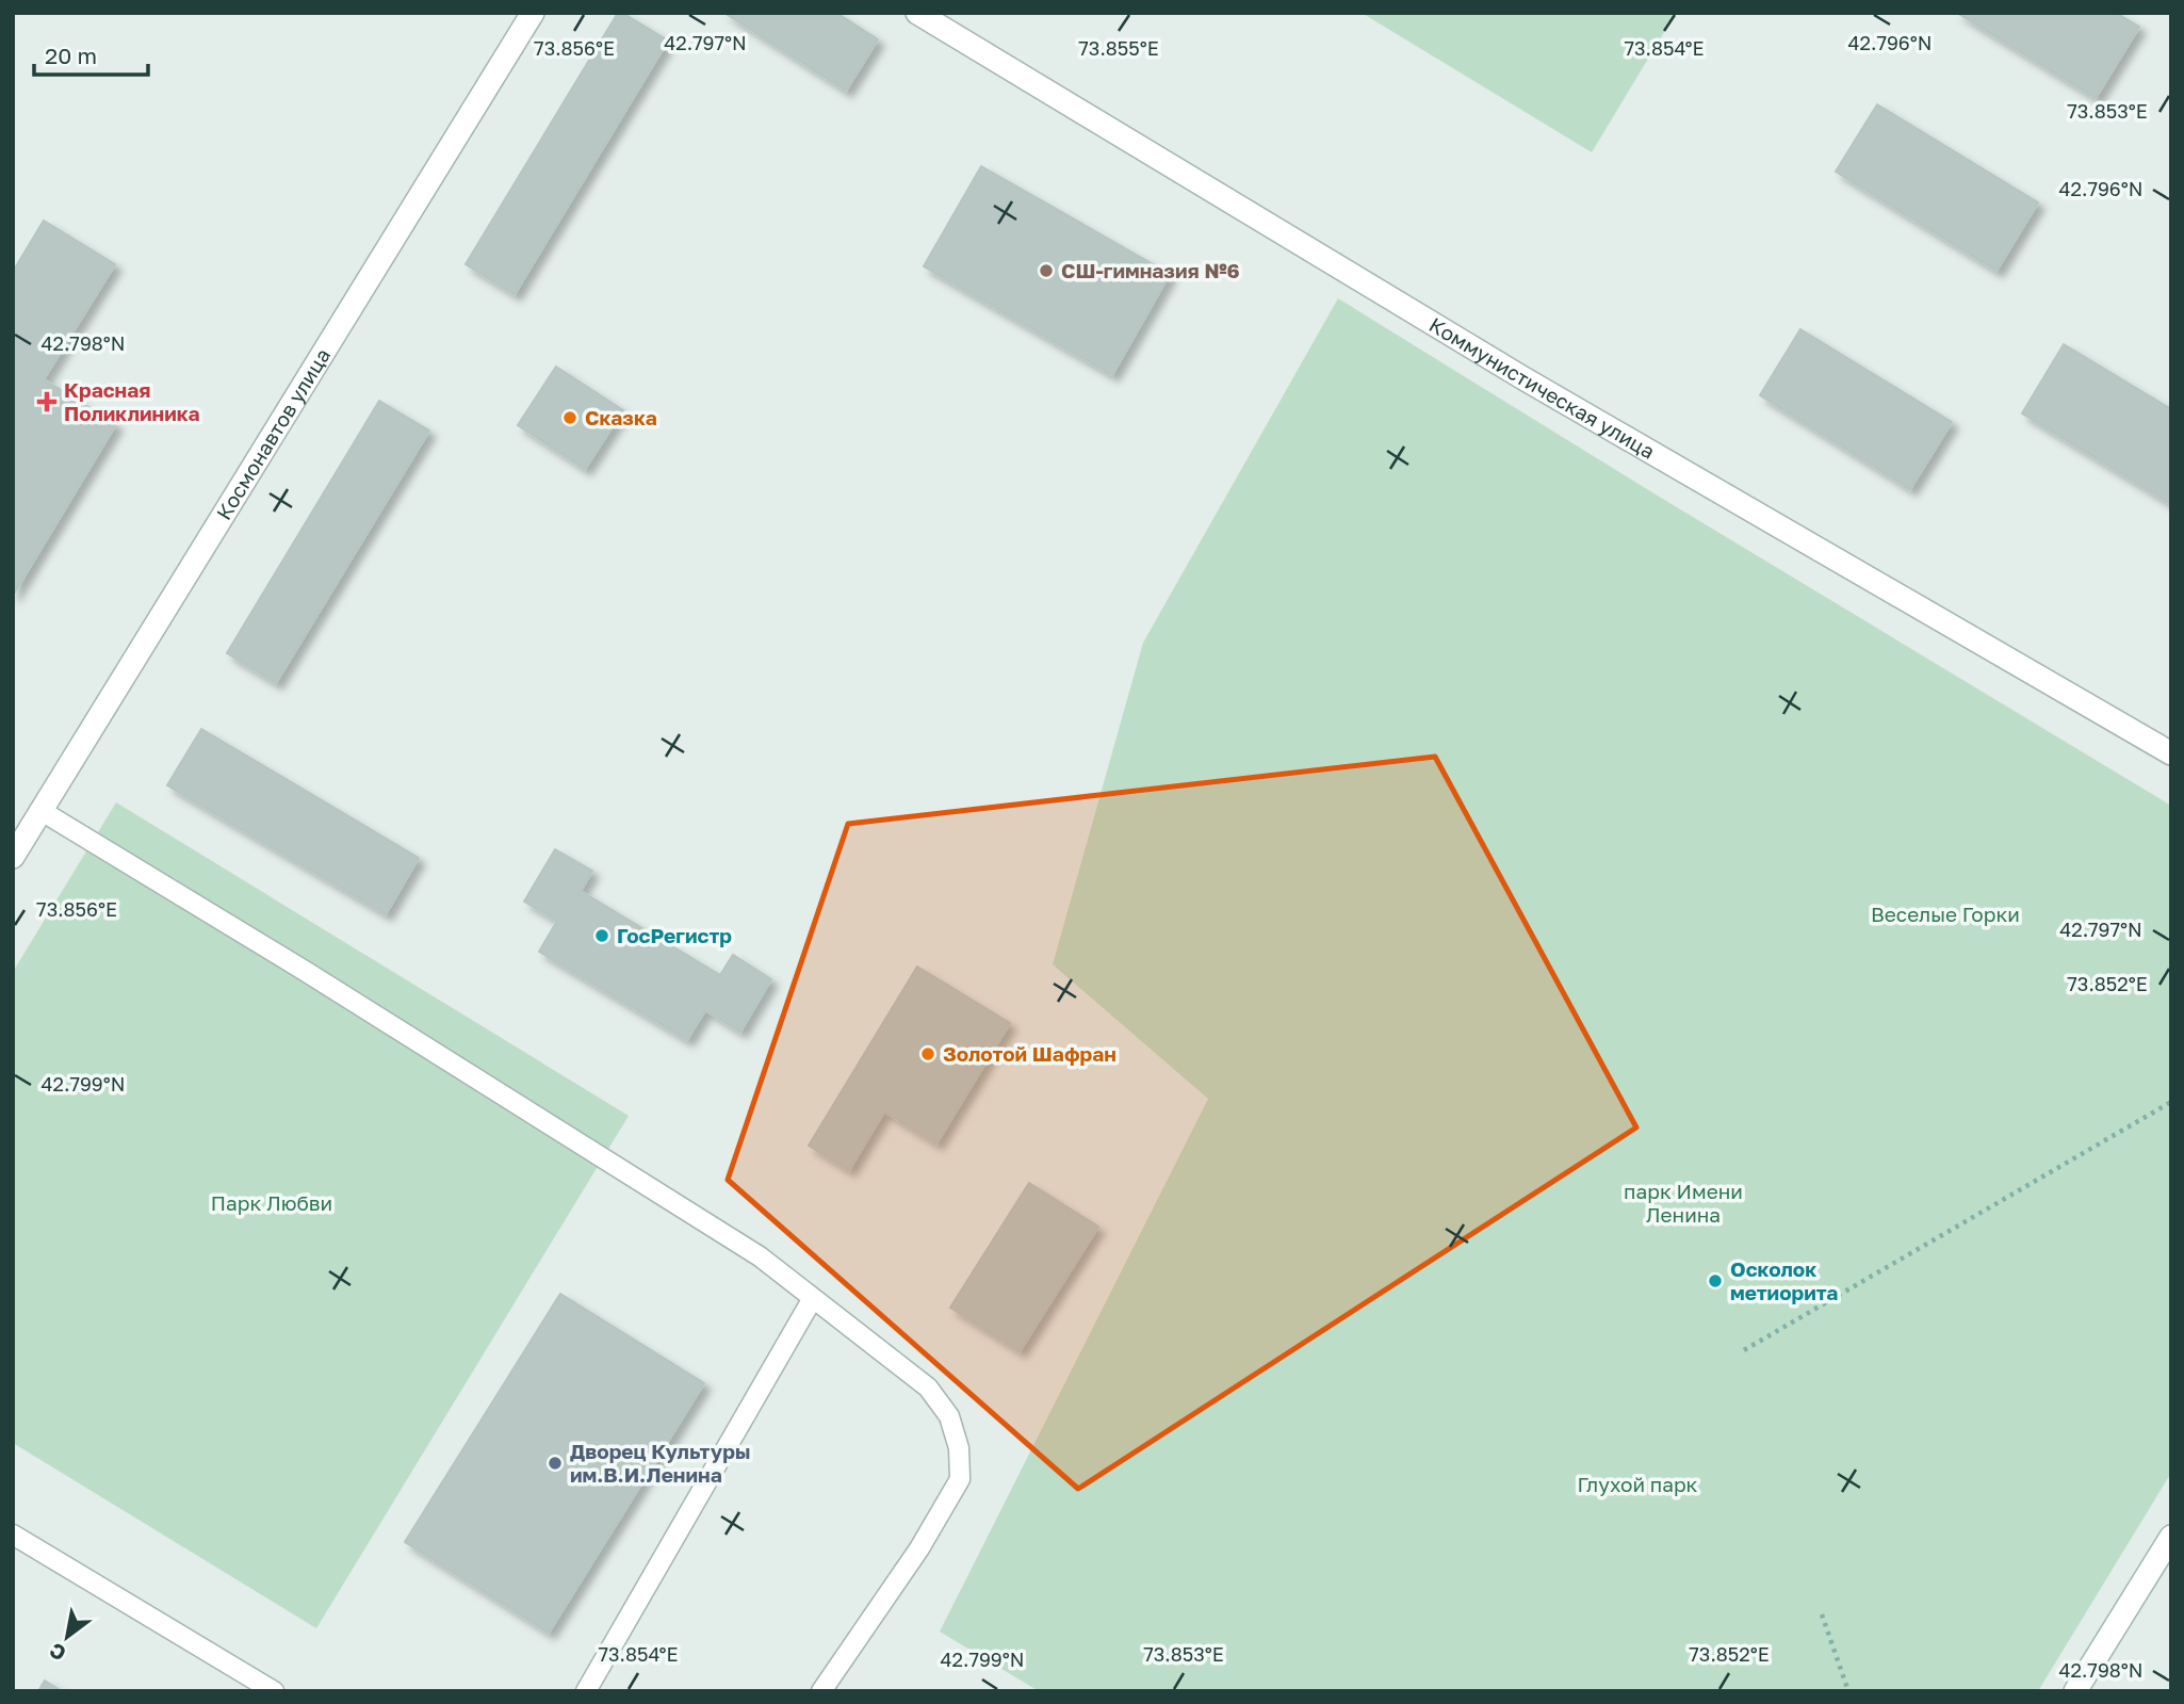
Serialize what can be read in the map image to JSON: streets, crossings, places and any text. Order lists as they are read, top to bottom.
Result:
{
  "streets": {
    "street": ["Коммунистическая улица", "Космонавтов улица"]
  },
  "parks": [
    "Веселые Горки",
    "парк Имени Ленина",
    "Парк Любви",
    "Глухой парк"
  ],
  "places": {
    "other": [
      "СШ-гимназия №6",
      "Сказка",
      "ГосРегистр",
      "Золотой Шафран",
      "Осколок метиорита",
      "Дворец Культуры им.В.И.Ленина"
    ],
    "health": ["Красная Поликлиника"]
  },
  "scale_bar": "20 m",
  "north": "bottom left",
  "coordinates": [
    "42.796°N",
    "42.797°N",
    "73.856°E",
    "73.855°E",
    "73.854°E",
    "73.853°E",
    "42.798°N",
    "73.852°E",
    "42.799°N"
  ]
}
